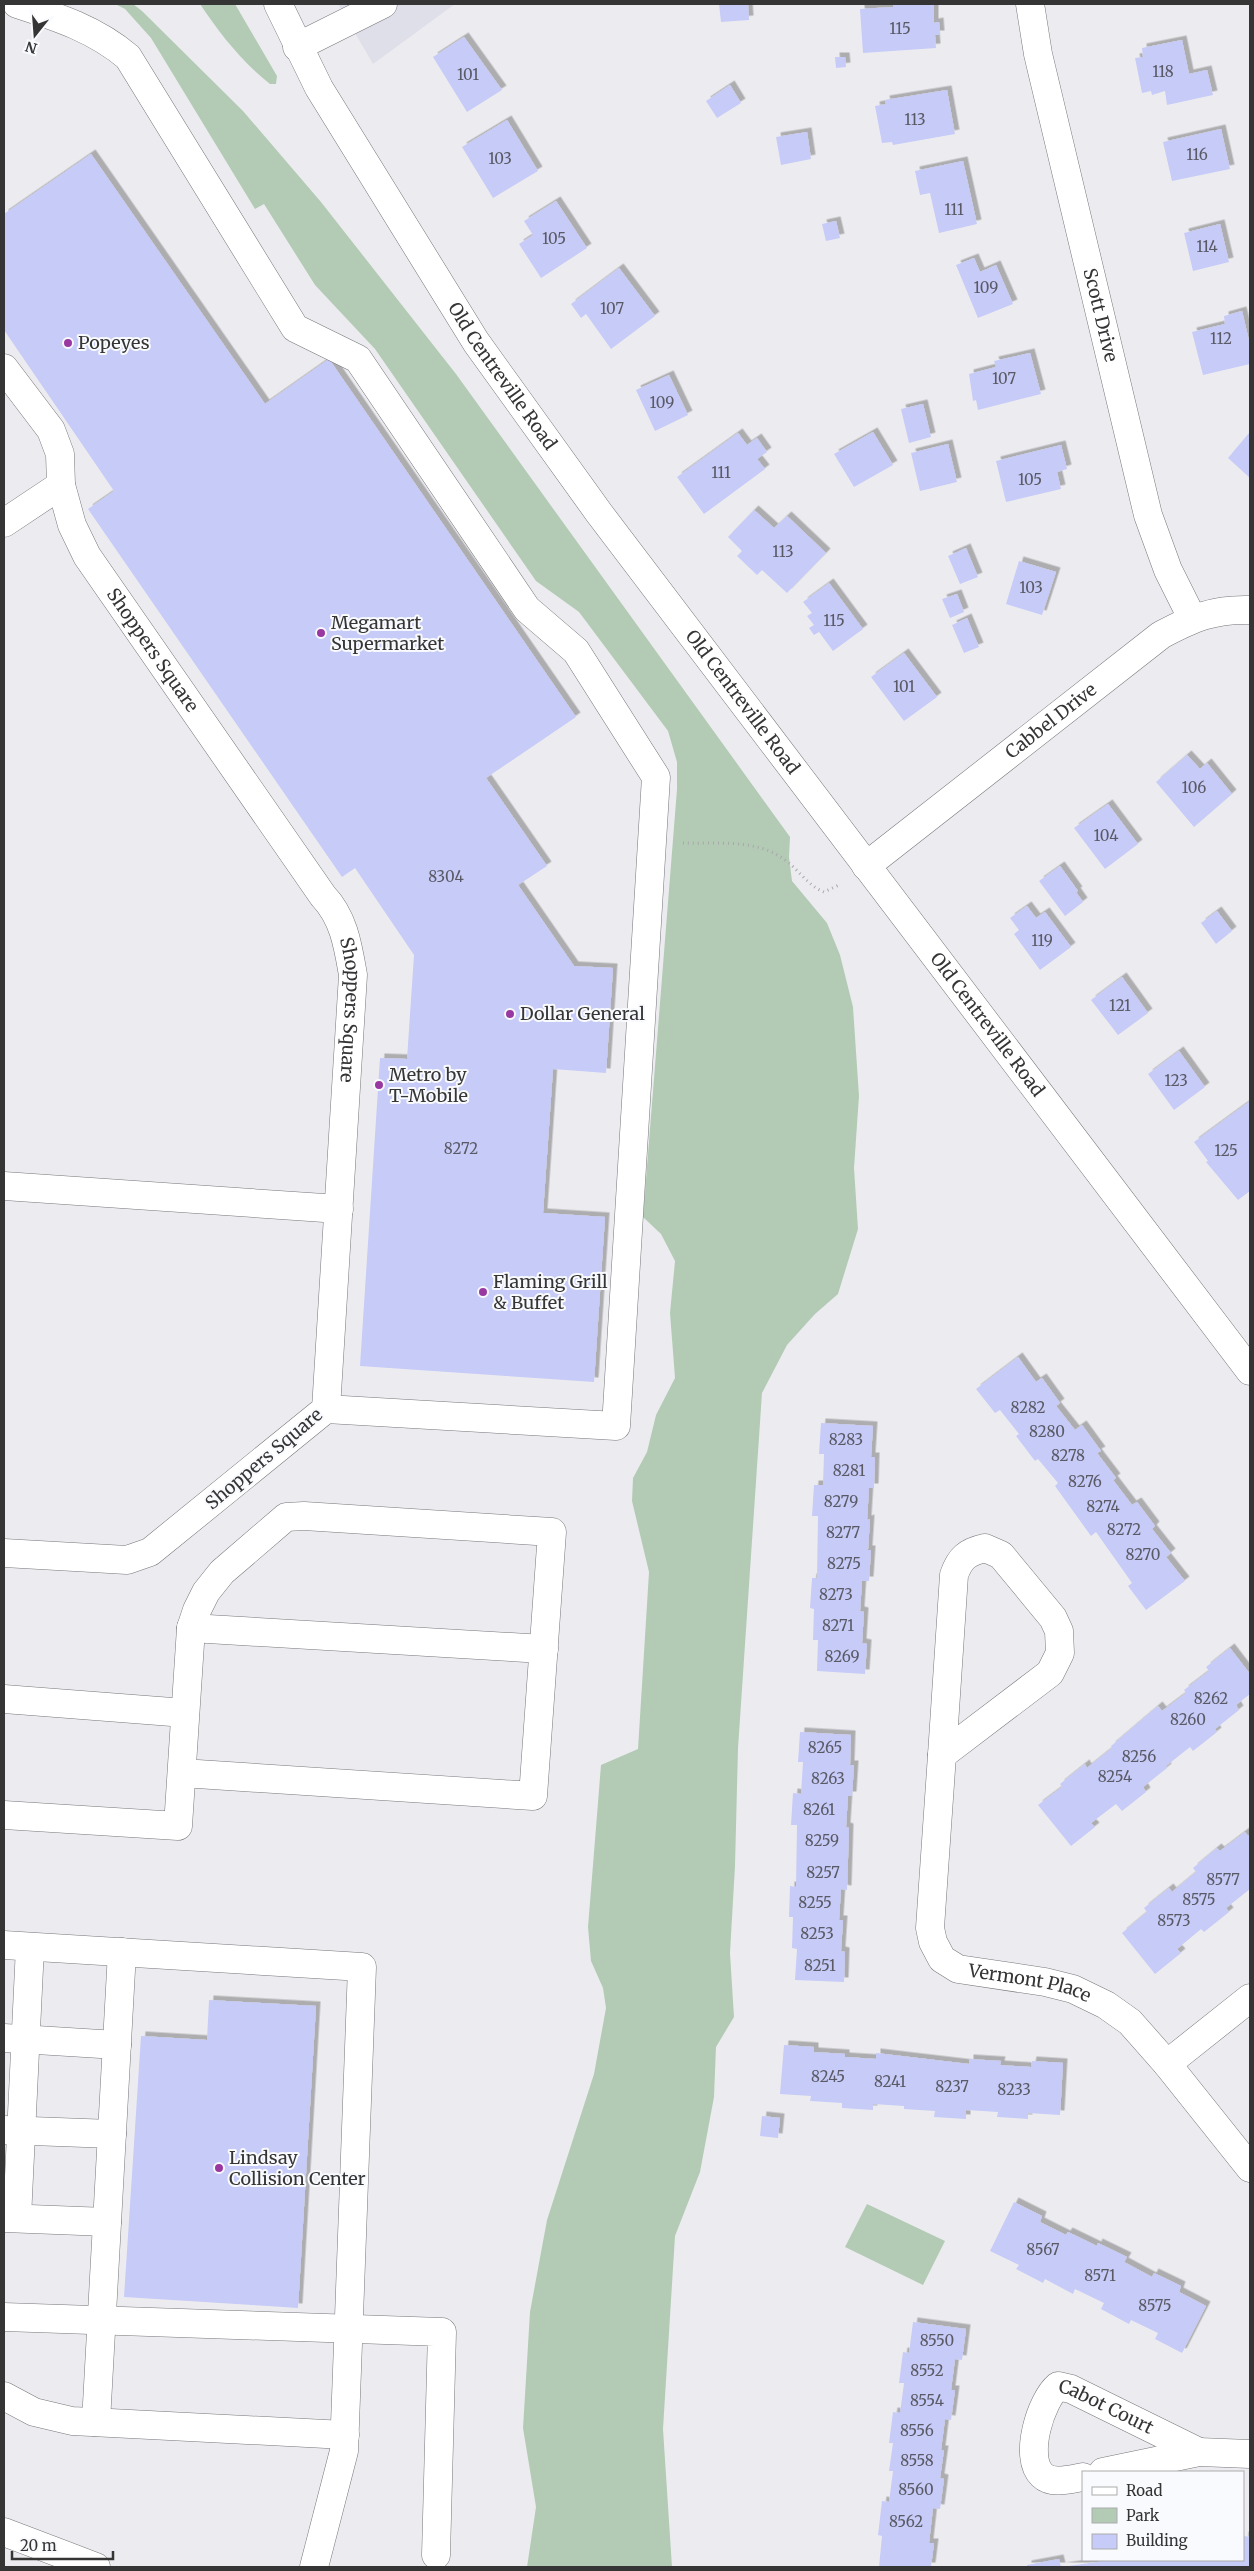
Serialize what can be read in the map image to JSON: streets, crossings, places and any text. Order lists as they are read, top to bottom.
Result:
{
  "streets": {
    "street": [
      "Scott Drive",
      "Old Centreville Road",
      "Shoppers Square",
      "Cabbel Drive",
      "Vermont Place",
      "Cabot Court"
    ]
  },
  "crossings": [
    ["Scott Drive", "Cabbel Drive"],
    ["Old Centreville Road", "Cabbel Drive"]
  ],
  "places": [
    "Popeyes",
    "Megamart Supermarket",
    "Dollar General",
    "Metro by T-Mobile",
    "Flaming Grill & Buffet",
    "Lindsay Collision Center"
  ],
  "house_numbers": [
    "115",
    "118",
    "101",
    "113",
    "116",
    "103",
    "111",
    "105",
    "114",
    "109",
    "107",
    "112",
    "107",
    "109",
    "111",
    "105",
    "113",
    "103",
    "115",
    "101",
    "106",
    "104",
    "8304",
    "119",
    "121",
    "123",
    "8272",
    "125",
    "8282",
    "8280",
    "8283",
    "8278",
    "8281",
    "8276",
    "8279",
    "8274",
    "8272",
    "8277",
    "8270",
    "8275",
    "8273",
    "8271",
    "8269",
    "8262",
    "8260",
    "8265",
    "8256",
    "8254",
    "8263",
    "8261",
    "8259",
    "8257",
    "8577",
    "8575",
    "8255",
    "8573",
    "8253",
    "8251",
    "8245",
    "8241",
    "8237",
    "8233",
    "8567",
    "8571",
    "8575",
    "8550",
    "8552",
    "8554",
    "8556",
    "8558",
    "8560",
    "8562"
  ],
  "legend": ["Road", "Park", "Building"],
  "scale_bar": "20 m",
  "north": "bottom"
}
